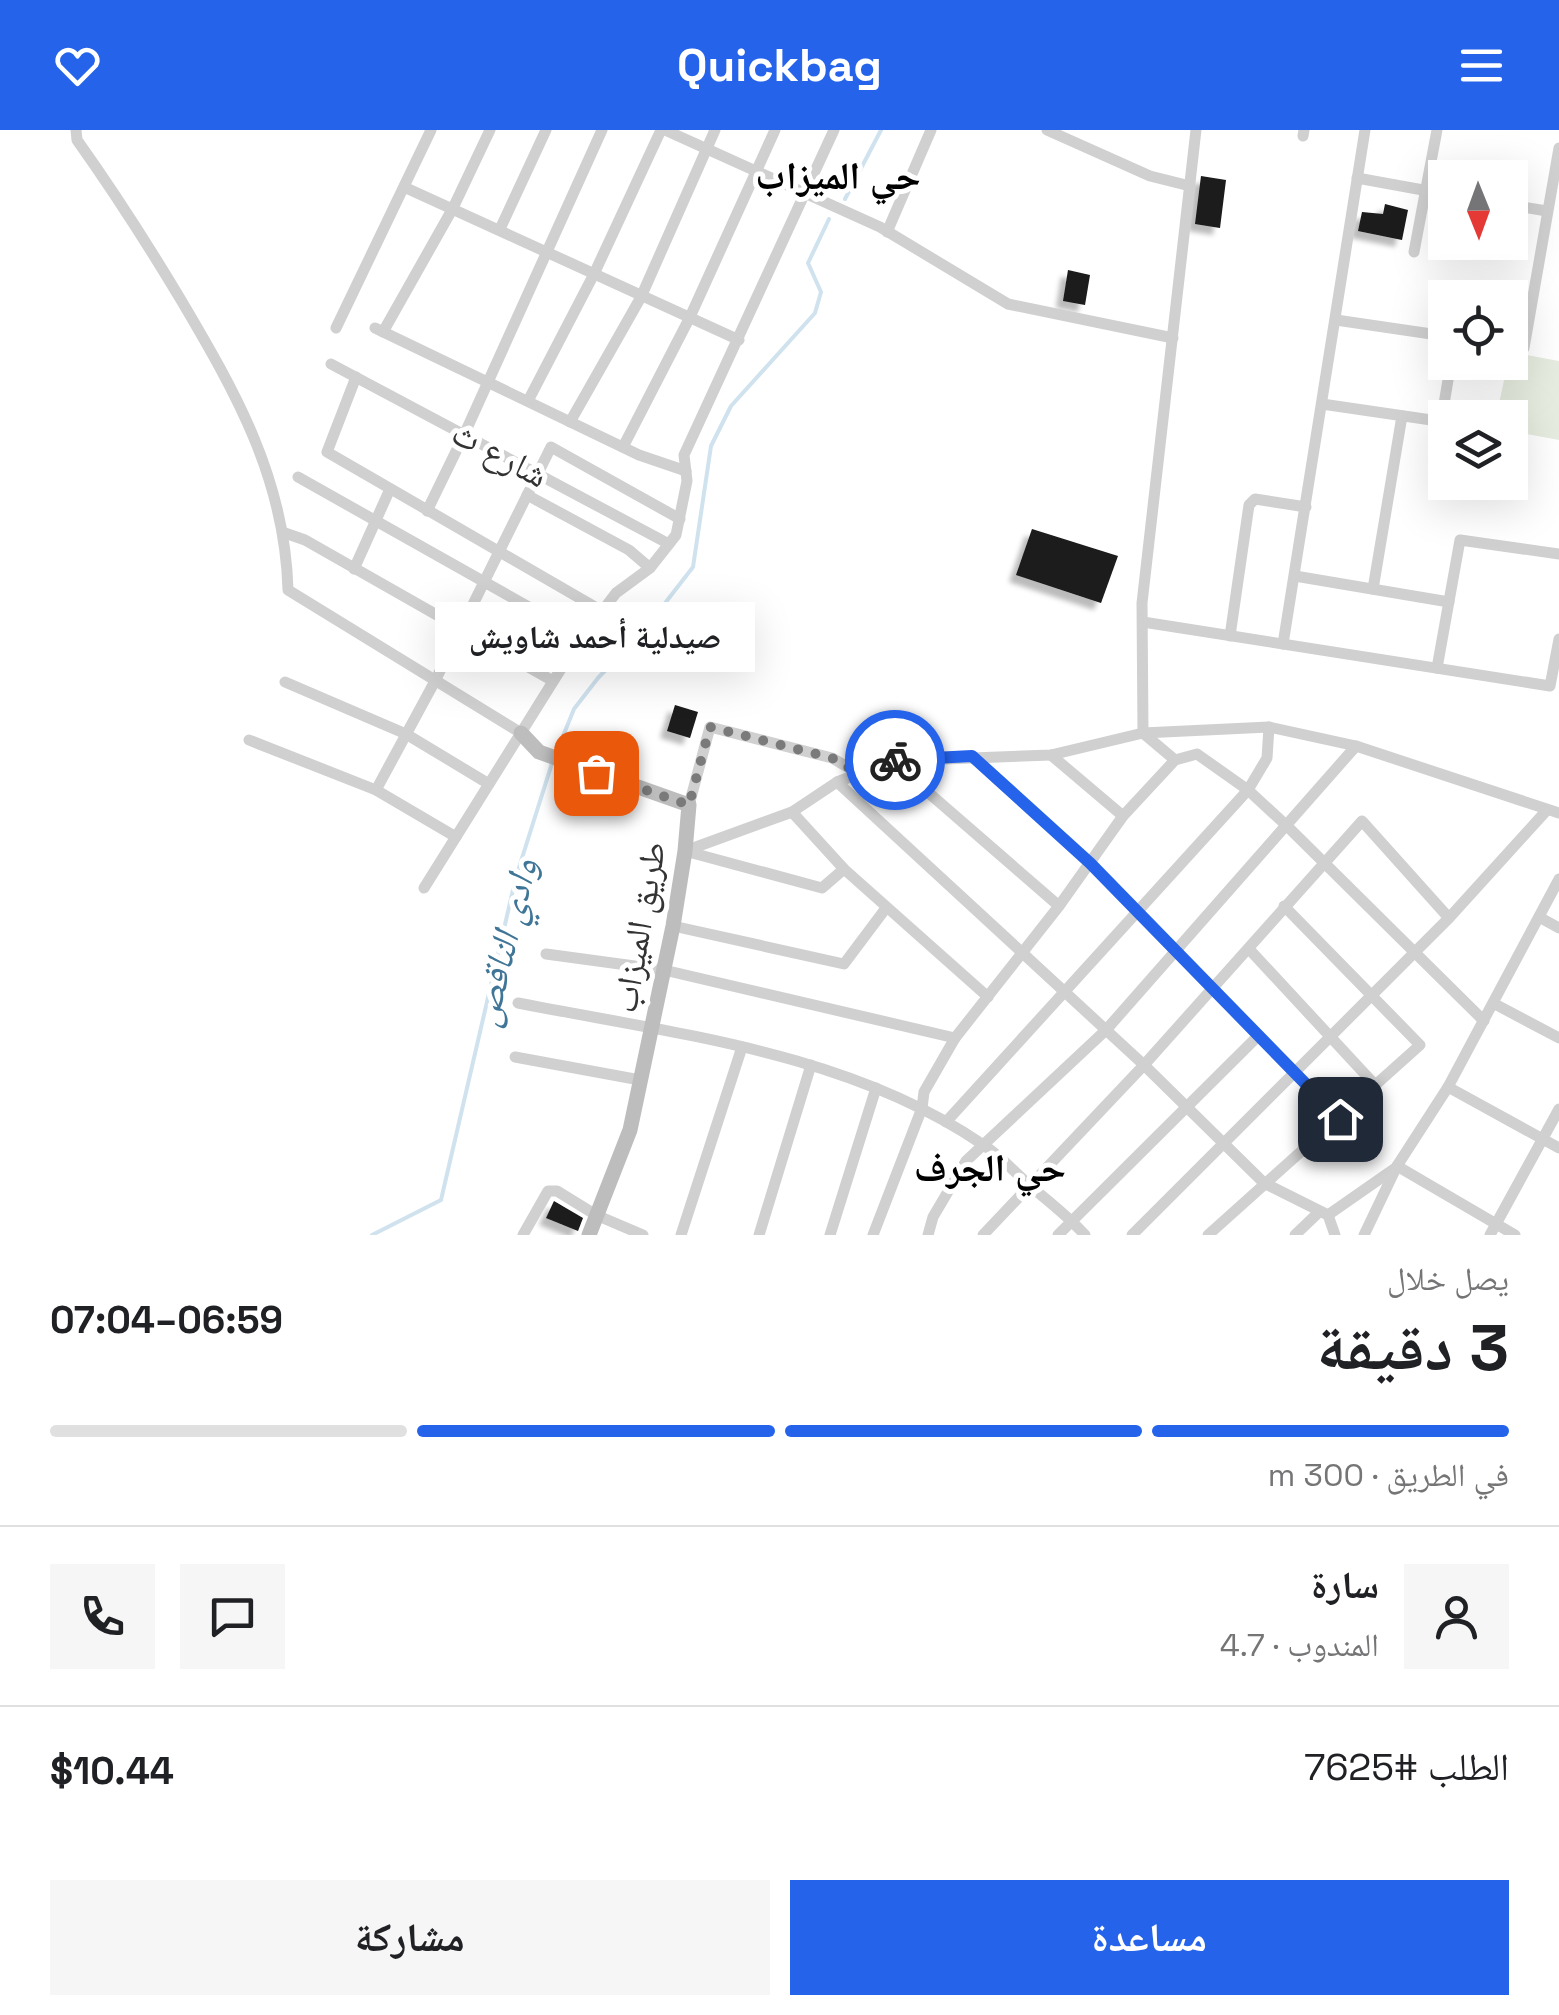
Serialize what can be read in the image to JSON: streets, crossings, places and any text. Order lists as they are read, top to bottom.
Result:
{
  "streets": {
    "street": ["شارع ث", "طريق الميزاب"]
  },
  "districts": ["حي الميزاب", "حي الجرف"],
  "water": ["وادي الناقص"],
  "places": ["صيدلية أحمد شاويش"],
  "north": "bottom",
  "page": {
    "header": "Quickbag",
    "bubble": "صيدلية أحمد شاويش",
    "heading": ["3 دقيقة", "يصل خلال", "06:59–07:04"],
    "panel": [
      "سارة",
      "المندوب · 4.7",
      "الطلب #7625",
      "$10.44"
    ],
    "bar": "في الطريق · 300 m",
    "buttons": ["مساعدة", "مشاركة"]
  }
}
